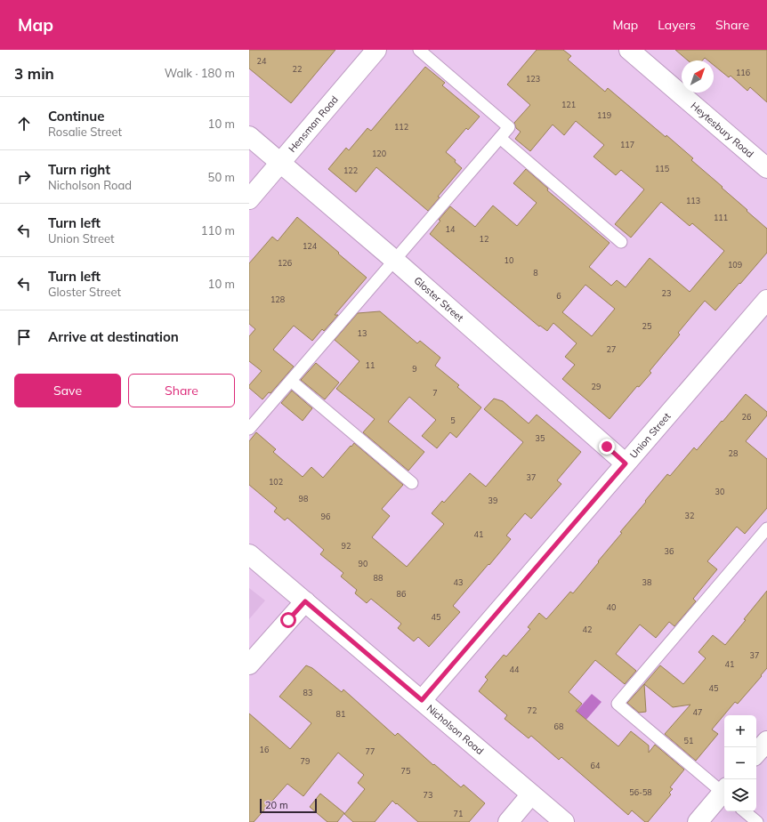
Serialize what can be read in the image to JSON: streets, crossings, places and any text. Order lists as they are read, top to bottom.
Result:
{
  "streets": {
    "street": [
      "Hensman Road",
      "Heytesbury Road",
      "Gloster Street",
      "Union Street",
      "Nicholson Road"
    ]
  },
  "crossings": [
    ["Hensman Road", "Gloster Street"],
    ["Gloster Street", "Union Street"],
    ["Union Street", "Nicholson Road"]
  ],
  "house_numbers": [
    "24",
    "22",
    "116",
    "123",
    "121",
    "119",
    "112",
    "117",
    "120",
    "115",
    "122",
    "113",
    "111",
    "14",
    "12",
    "124",
    "10",
    "126",
    "109",
    "8",
    "23",
    "6",
    "128",
    "25",
    "13",
    "27",
    "11",
    "9",
    "29",
    "7",
    "26",
    "5",
    "35",
    "28",
    "37",
    "102",
    "30",
    "98",
    "39",
    "32",
    "96",
    "41",
    "92",
    "36",
    "90",
    "88",
    "43",
    "38",
    "86",
    "40",
    "45",
    "42",
    "37",
    "41",
    "44",
    "45",
    "83",
    "72",
    "47",
    "81",
    "68",
    "51",
    "16",
    "77",
    "79",
    "64",
    "75",
    "56-58",
    "73",
    "71"
  ],
  "scale_bar": "20 m",
  "north": "top right",
  "page": {
    "header": "Map",
    "nav": ["Map", "Layers", "Share"],
    "heading": ["3 min", "Walk · 180 m"],
    "list": [
      ["Continue", "Rosalie Street", "10 m"],
      ["Turn right", "Nicholson Road", "50 m"],
      ["Turn left", "Union Street", "110 m"],
      ["Turn left", "Gloster Street", "10 m"],
      "Arrive at destination"
    ],
    "buttons": ["Save", "Share"],
    "map_buttons": ["+", "−"],
    "scale": "20 m"
  }
}
